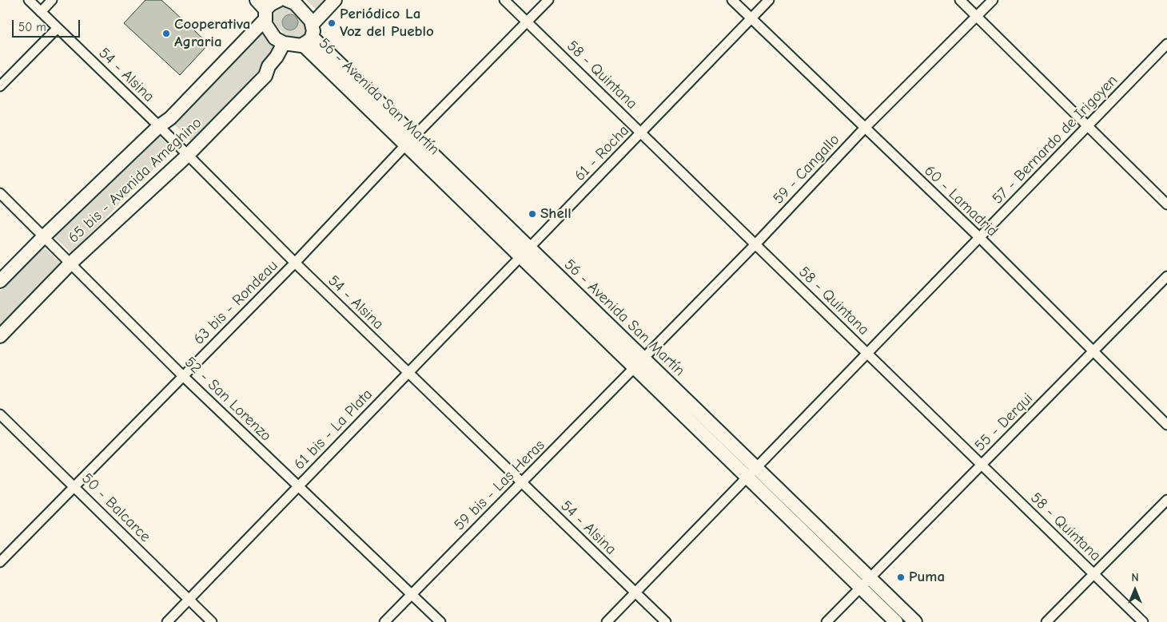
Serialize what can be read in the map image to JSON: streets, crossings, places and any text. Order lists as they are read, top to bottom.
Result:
{
  "streets": {
    "main road": ["56 - Avenida San Martín", "65 bis - Avenida Ameghino"],
    "street": [
      "54 - Alsina",
      "58 - Quintana",
      "57 - Bernardo de Irigoyen",
      "61 - Rocha",
      "59 - Cangallo",
      "60 - Lamadrid",
      "63 bis - Rondeau",
      "52 - San Lorenzo",
      "55 - Derqui",
      "61 bis - La Plata",
      "59 bis - Las Heras",
      "50 - Balcarce"
    ]
  },
  "crossings": [
    ["54 - Alsina", "57 - Bernardo de Irigoyen"],
    ["54 - Alsina", "65 bis - Avenida Ameghino"],
    ["54 - Alsina", "63 bis - Rondeau"],
    ["54 - Alsina", "61 bis - La Plata"],
    ["54 - Alsina", "59 bis - Las Heras"],
    ["58 - Quintana", "57 - Bernardo de Irigoyen"],
    ["58 - Quintana", "61 - Rocha"],
    ["58 - Quintana", "59 - Cangallo"],
    ["58 - Quintana", "63 bis - Rondeau"],
    ["58 - Quintana", "55 - Derqui"],
    ["56 - Avenida San Martín", "57 - Bernardo de Irigoyen"],
    ["56 - Avenida San Martín", "61 - Rocha"],
    ["56 - Avenida San Martín", "59 - Cangallo"],
    ["56 - Avenida San Martín", "63 bis - Rondeau"],
    ["56 - Avenida San Martín", "55 - Derqui"],
    ["56 - Avenida San Martín", "61 bis - La Plata"],
    ["56 - Avenida San Martín", "59 bis - Las Heras"],
    ["57 - Bernardo de Irigoyen", "60 - Lamadrid"],
    ["61 - Rocha", "60 - Lamadrid"],
    ["61 - Rocha", "61 bis - La Plata"],
    ["59 - Cangallo", "60 - Lamadrid"],
    ["59 - Cangallo", "59 bis - Las Heras"],
    ["65 bis - Avenida Ameghino", "52 - San Lorenzo"],
    ["60 - Lamadrid", "55 - Derqui"],
    ["63 bis - Rondeau", "52 - San Lorenzo"],
    ["63 bis - Rondeau", "50 - Balcarce"],
    ["52 - San Lorenzo", "61 bis - La Plata"],
    ["52 - San Lorenzo", "59 bis - Las Heras"],
    ["61 bis - La Plata", "50 - Balcarce"]
  ],
  "places": [
    "Periódico La Voz del Pueblo",
    "Cooperativa Agraria",
    "Shell",
    "Puma"
  ],
  "scale_bar": "50 m",
  "north": "top"
}
